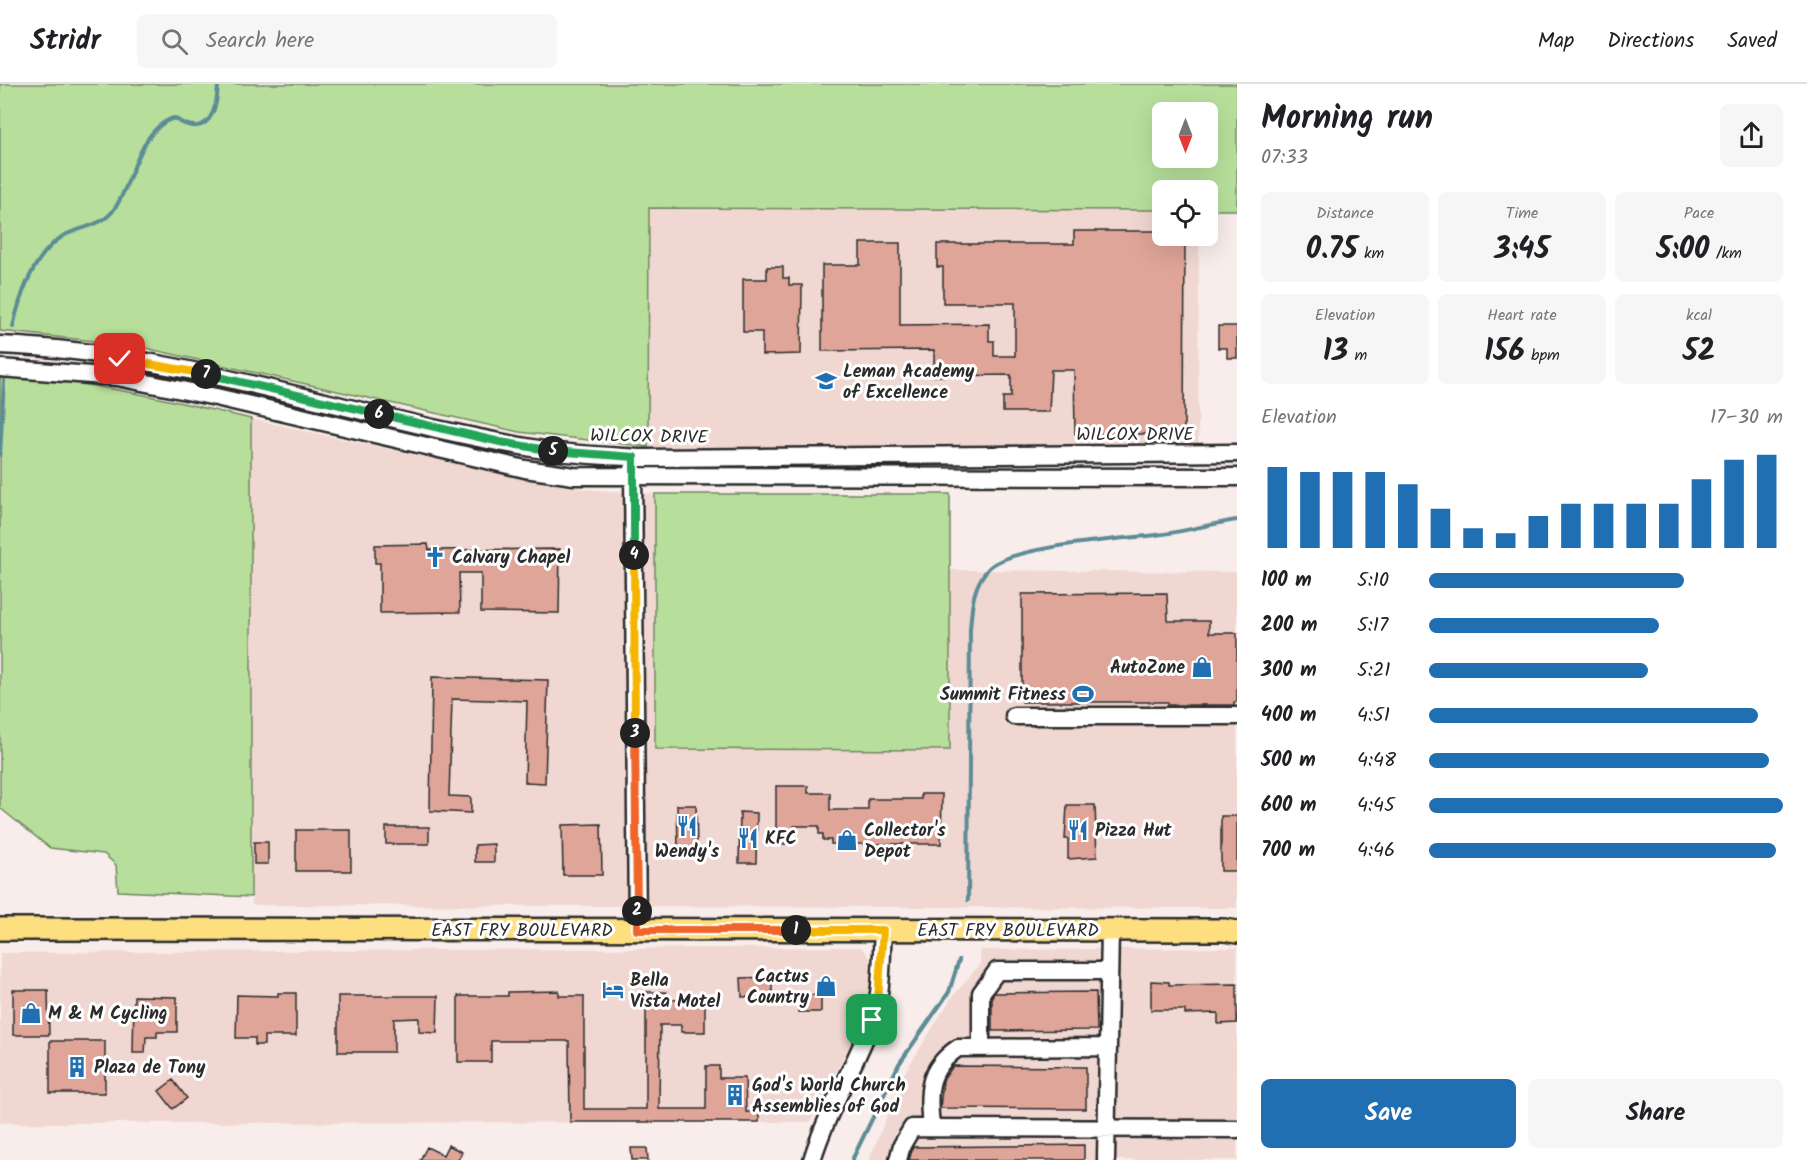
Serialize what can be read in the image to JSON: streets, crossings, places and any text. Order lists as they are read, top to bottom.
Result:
{
  "streets": {
    "main road": ["EAST FRY BOULEVARD"],
    "street": ["WILCOX DRIVE"]
  },
  "places": {
    "school or university": ["Leman Academy of Excellence"],
    "church": ["Calvary Chapel"],
    "shop": [
      "AutoZone",
      "Collector's Depot",
      "Cactus Country",
      "M & M Cycling"
    ],
    "sports": ["Summit Fitness"],
    "restaurant": ["Wendy's", "Pizza Hut", "KFC"],
    "hotel": ["Bella Vista Motel"],
    "building": ["Plaza de Tony", "God's World Church Assemblies of God"]
  },
  "north": "bottom",
  "page": {
    "header": "Stridr",
    "search": "Search here",
    "nav": ["Map", "Directions", "Saved"],
    "heading": ["Morning run", "07:33"],
    "stats": [
      ["Distance", "0.75 km"],
      ["Time", "3:45"],
      ["Pace", "5:00 /km"],
      ["Elevation", "13 m"],
      ["Heart rate", "156 bpm"],
      ["kcal", "52"]
    ],
    "pins": [
      "7",
      "6",
      "5",
      "4",
      "3",
      "2",
      "1"
    ],
    "chart": ["Elevation", "17–30 m"],
    "list": [
      {
        "name": "100 m",
        "note": "5:10"
      },
      {
        "name": "200 m",
        "note": "5:17"
      },
      {
        "name": "300 m",
        "note": "5:21"
      },
      {
        "name": "400 m",
        "note": "4:51"
      },
      {
        "name": "500 m",
        "note": "4:48"
      },
      {
        "name": "600 m",
        "note": "4:45"
      },
      {
        "name": "700 m",
        "note": "4:46"
      }
    ],
    "buttons": ["Save", "Share"]
  }
}
